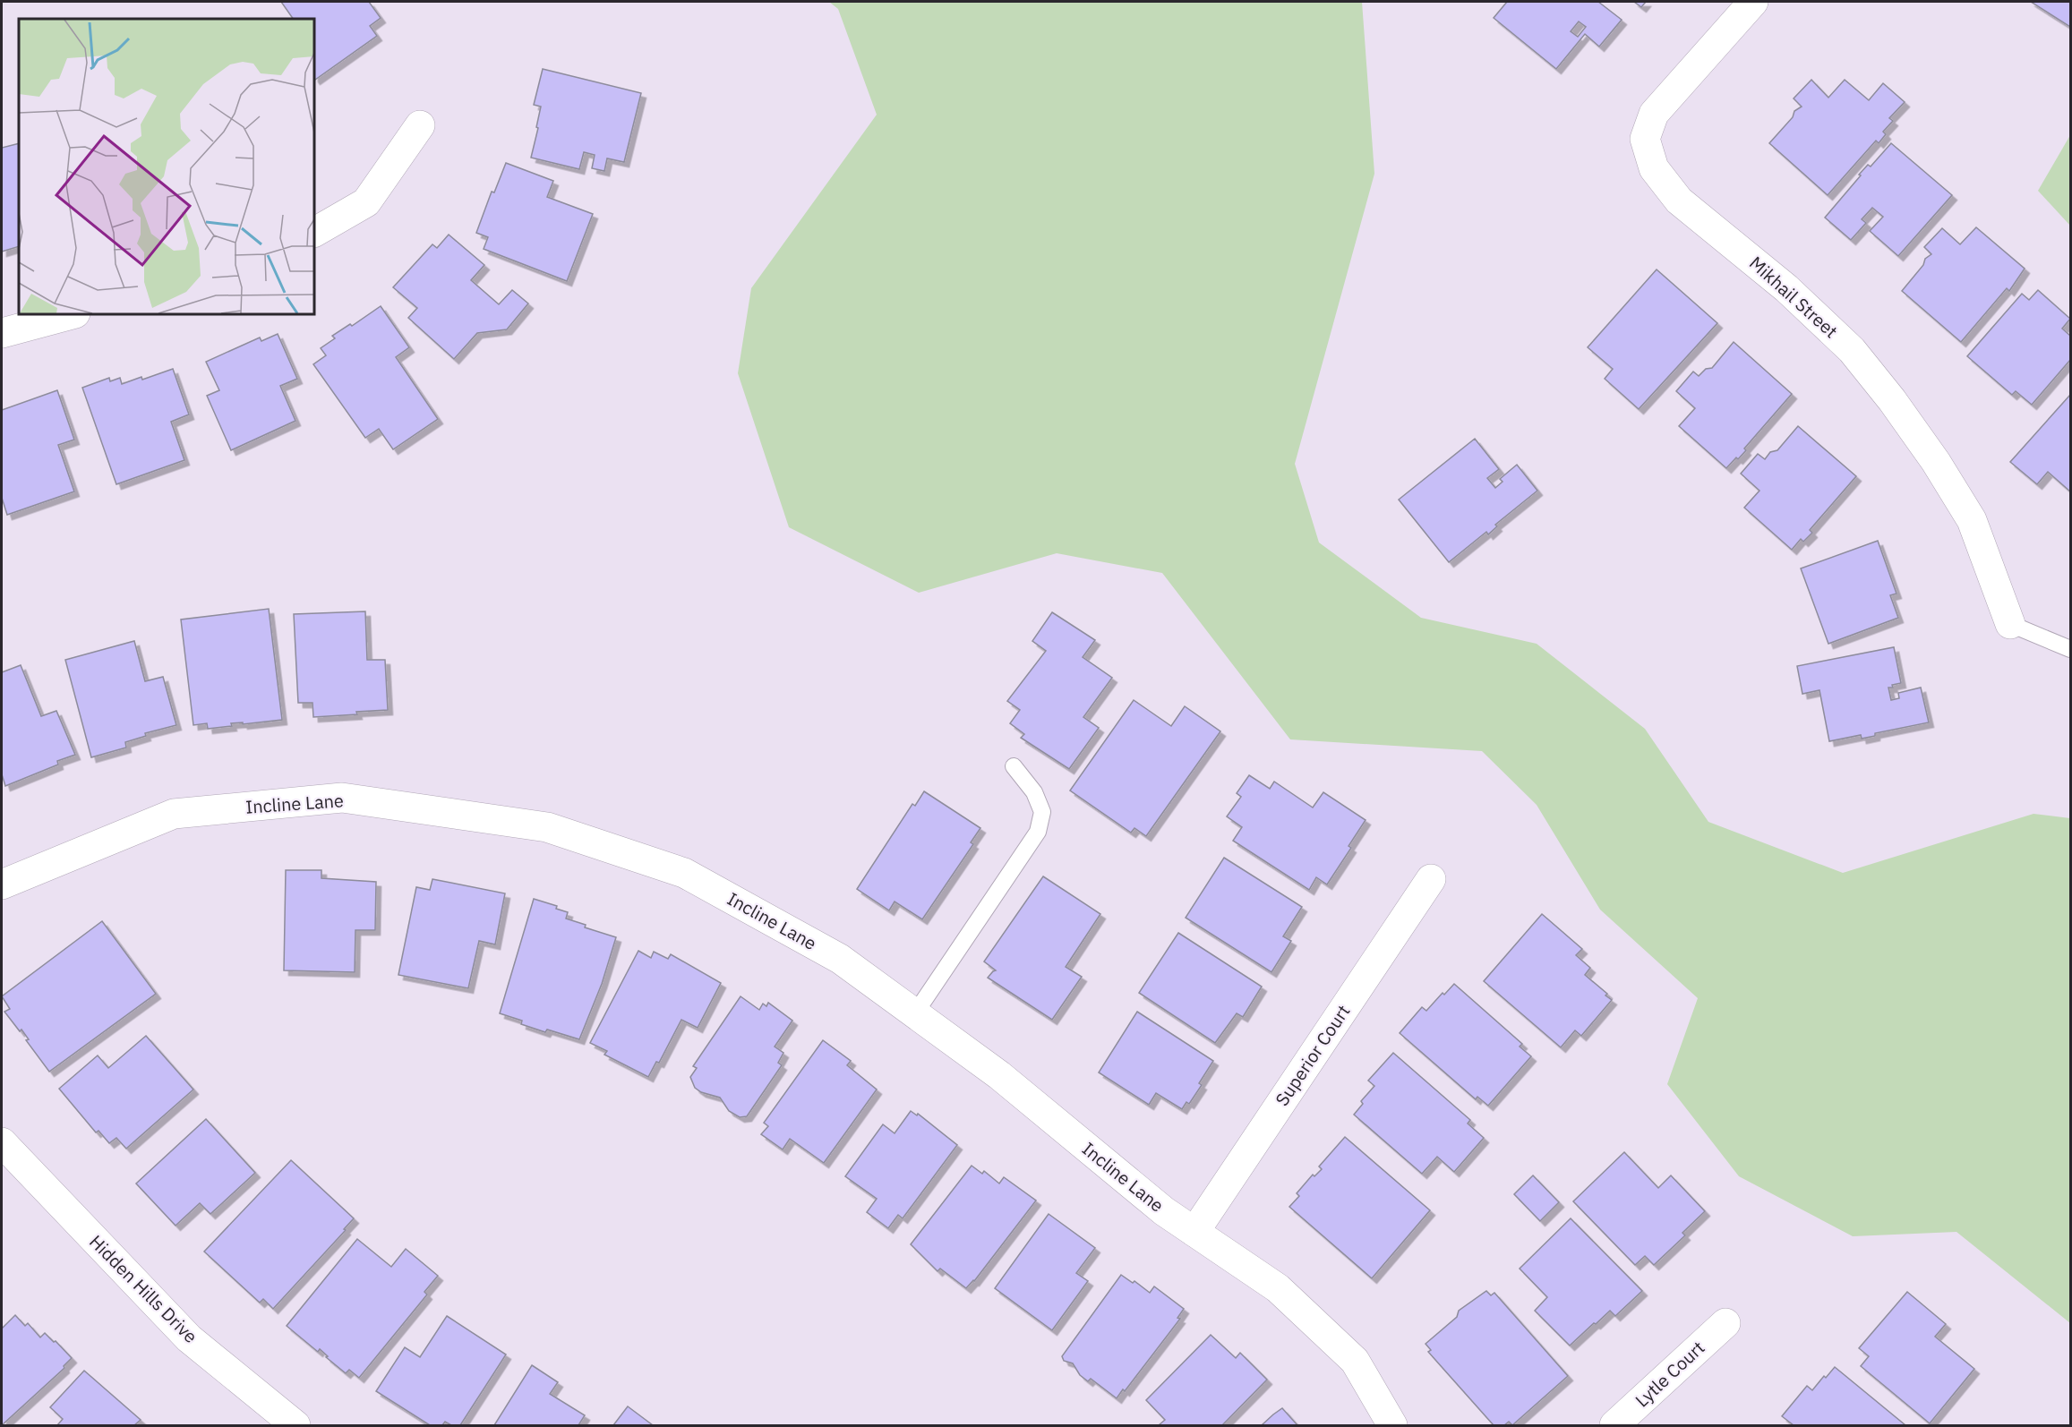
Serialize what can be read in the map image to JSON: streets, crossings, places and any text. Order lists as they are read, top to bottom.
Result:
{
  "streets": {
    "street": [
      "Mikhail Street",
      "Incline Lane",
      "Superior Court",
      "Hidden Hills Drive",
      "Lytle Court"
    ]
  },
  "crossings": [
    ["Incline Lane", "Superior Court"]
  ]
}
